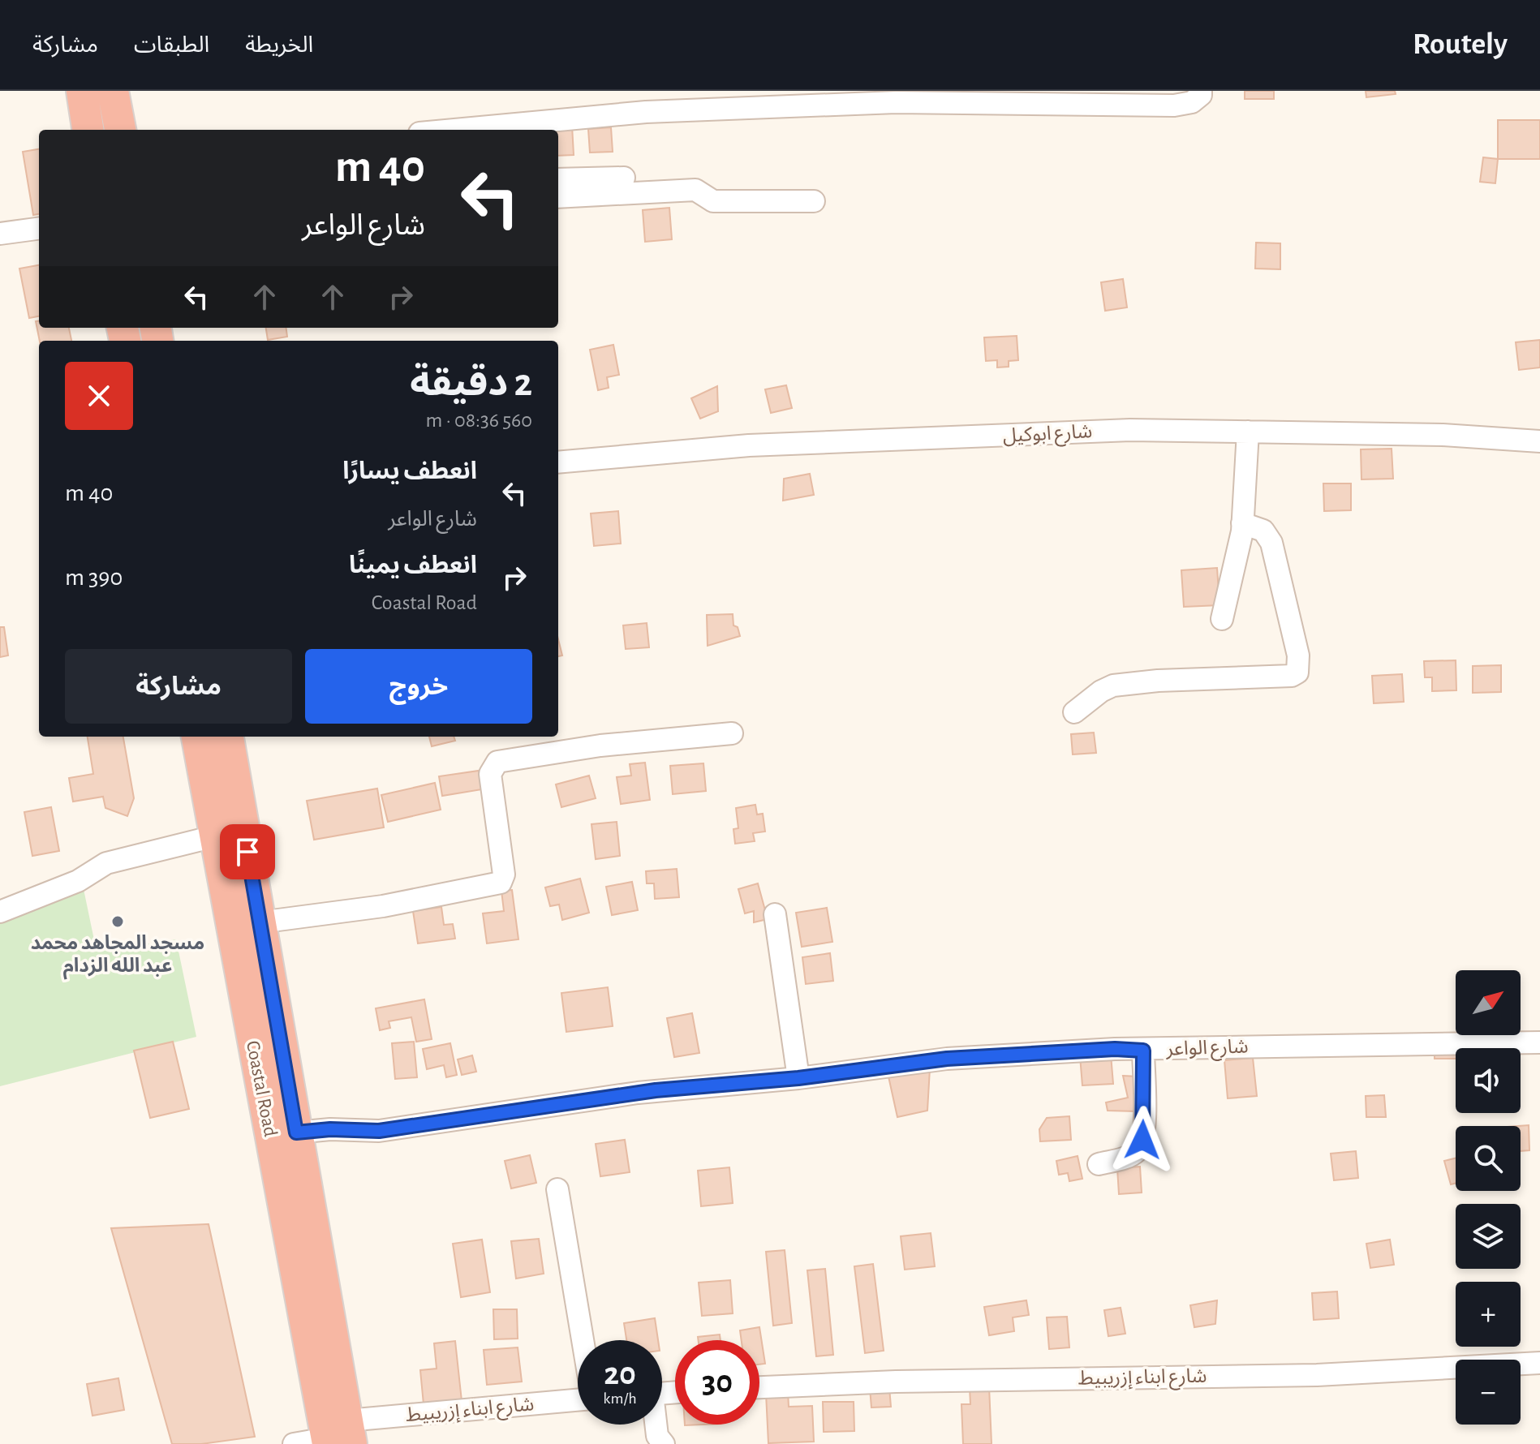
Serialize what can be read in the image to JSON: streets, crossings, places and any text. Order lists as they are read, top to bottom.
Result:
{
  "streets": {
    "highway": ["Coastal Road"],
    "street": ["شارع ابوكيل", "شارع الواعر", "شارع ابناء إزريبيط"]
  },
  "crossings": [
    ["شارع الواعر", "Coastal Road"],
    ["Coastal Road", "شارع ابناء إزريبيط"]
  ],
  "places": ["مسجد المجاهد محمد عبد الله الزدام"],
  "north": "top right",
  "page": {
    "header": "Routely",
    "nav": ["الخريطة", "الطبقات", "مشاركة"],
    "turn": ["40 m", "شارع الواعر"],
    "heading": ["2 دقيقة", "560 m · 08:36"],
    "list": [
      {
        "name": "انعطف يسارًا",
        "note": "شارع الواعر",
        "value": "40 m"
      },
      {
        "name": "انعطف يمينًا",
        "note": "Coastal Road",
        "value": "390 m"
      }
    ],
    "buttons": ["خروج", "مشاركة"],
    "map_buttons": ["+", "−"],
    "speed": "20 km/h",
    "limit": "30"
  }
}
